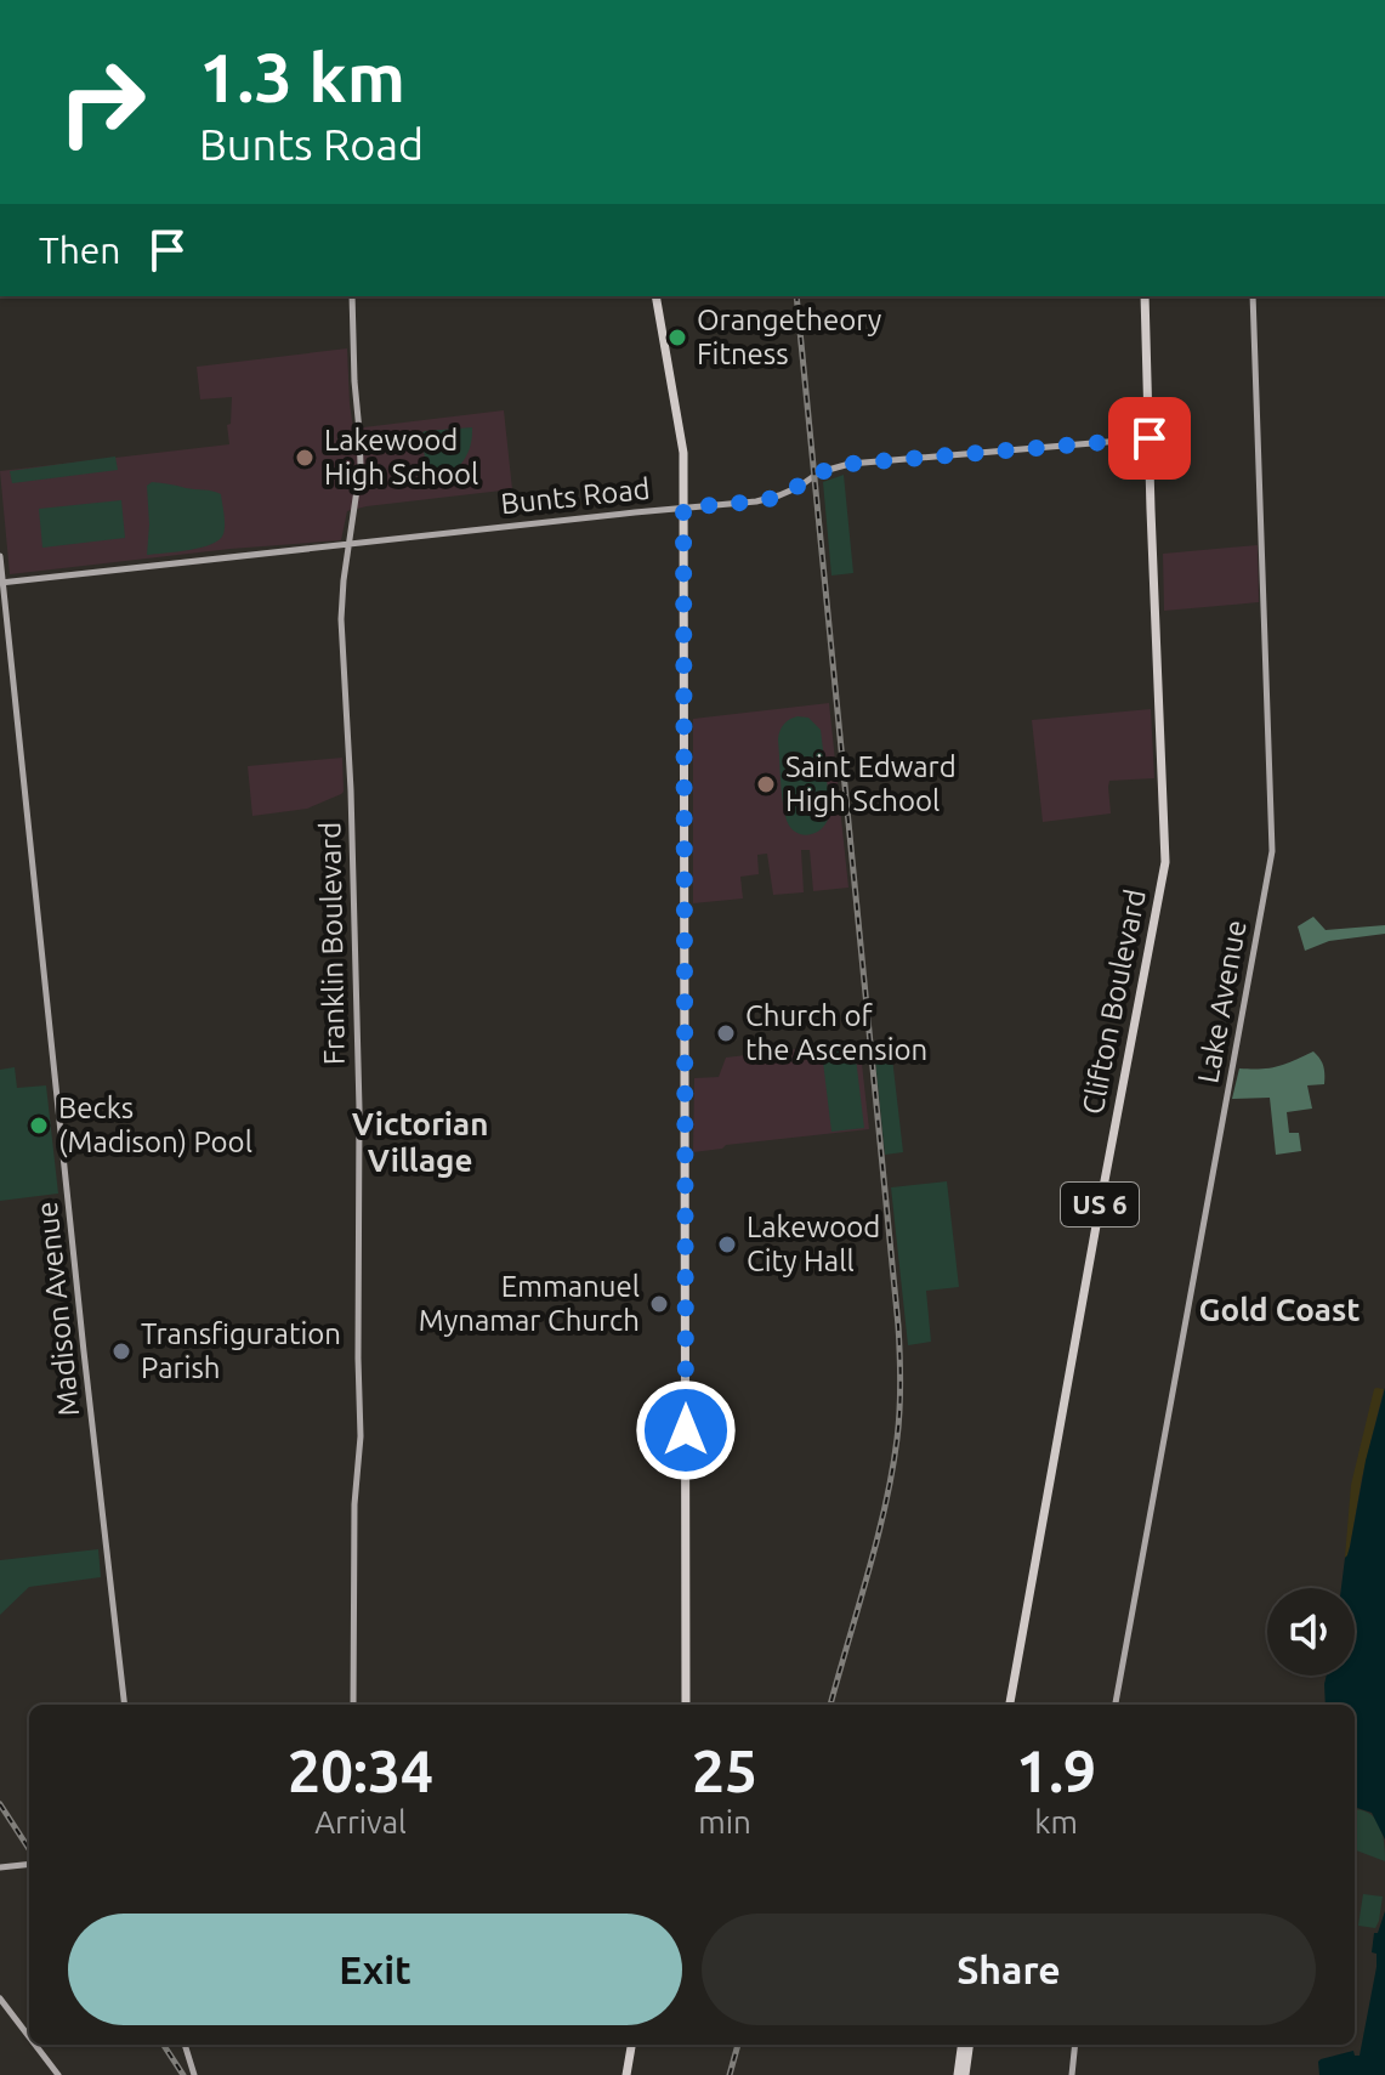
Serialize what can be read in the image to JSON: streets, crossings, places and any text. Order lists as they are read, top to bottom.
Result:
{
  "streets": {
    "main road": ["Clifton Boulevard", "US 6"],
    "street": [
      "Bunts Road",
      "Franklin Boulevard",
      "Lake Avenue",
      "Madison Avenue"
    ]
  },
  "crossings": [
    ["Bunts Road", "Franklin Boulevard"],
    ["Bunts Road", "Clifton Boulevard"],
    ["Bunts Road", "Madison Avenue"]
  ],
  "districts": ["Victorian Village", "Gold Coast"],
  "places": [
    "Orangetheory Fitness",
    "Lakewood High School",
    "Saint Edward High School",
    "Church of the Ascension",
    "Becks (Madison) Pool",
    "Lakewood City Hall",
    "Emmanuel Mynamar Church",
    "Transfiguration Parish"
  ],
  "page": {
    "turn": ["1.3 km", "Bunts Road"],
    "then": "Then",
    "eta": [
      "20:34",
      "Arrival",
      "25",
      "min",
      "1.9",
      "km"
    ],
    "buttons": ["Exit", "Share"]
  }
}
